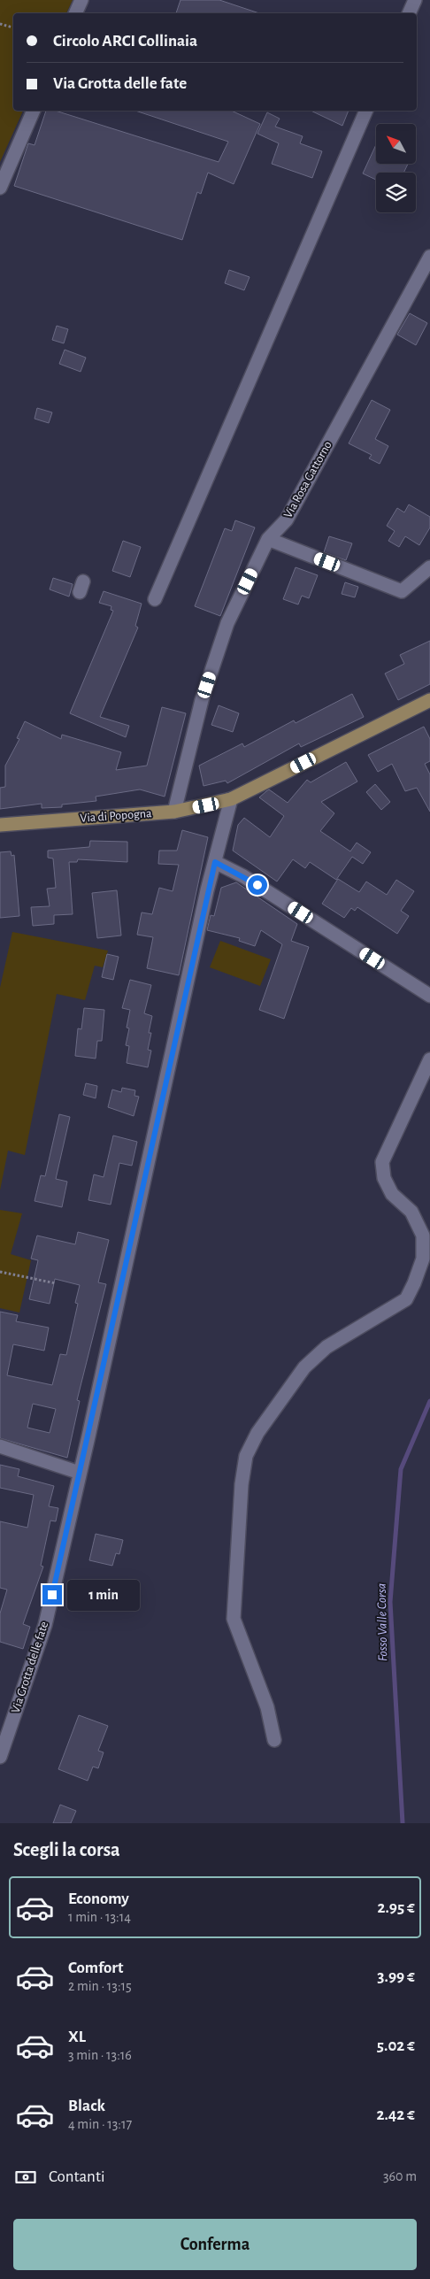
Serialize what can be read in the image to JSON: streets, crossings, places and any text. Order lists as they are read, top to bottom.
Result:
{
  "streets": {
    "main road": ["Via di Popogna"],
    "street": ["Via Rosa Gattorno", "Via Grotta delle fate"]
  },
  "crossings": [
    ["Via Rosa Gattorno", "Via di Popogna"],
    ["Via di Popogna", "Via Grotta delle fate"]
  ],
  "water": ["Fosso Valle Corsa"],
  "north": "top left",
  "page": {
    "banner": ["Circolo ARCI Collinaia", "Via Grotta delle fate"],
    "bubble": "1 min",
    "heading": "Scegli la corsa",
    "list": [
      {
        "name": "Economy",
        "note": "1 min · 13:14",
        "value": "2.95 €"
      },
      {
        "name": "Comfort",
        "note": "2 min · 13:15",
        "value": "3.99 €"
      },
      {
        "name": "XL",
        "note": "3 min · 13:16",
        "value": "5.02 €"
      },
      {
        "name": "Black",
        "note": "4 min · 13:17",
        "value": "2.42 €"
      }
    ],
    "pay": ["Contanti", "360 m"],
    "buttons": "Conferma"
  }
}
